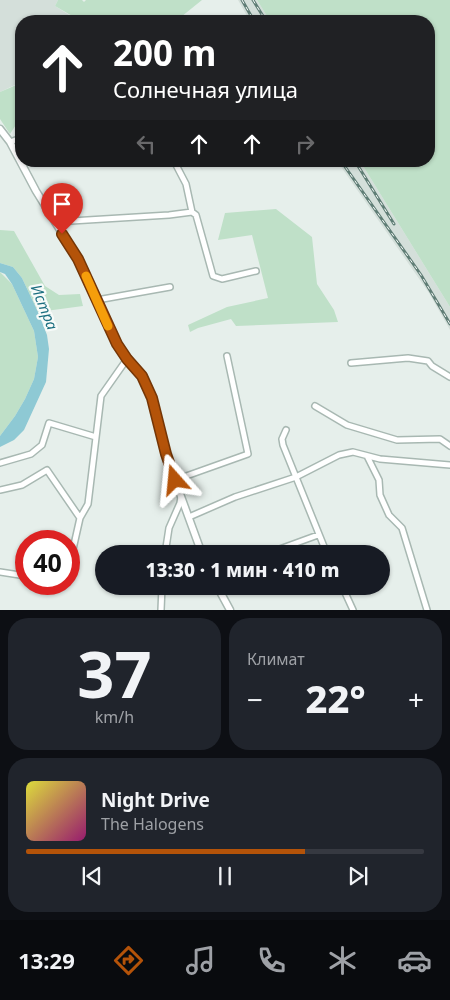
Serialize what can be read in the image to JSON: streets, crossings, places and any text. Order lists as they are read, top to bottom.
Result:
{
  "water": ["Истра"],
  "page": {
    "turn": ["200 m", "Солнечная улица"],
    "limit": "40",
    "trip": "13:30 · 1 мин · 410 m",
    "tile": [
      ["37", "km/h"],
      "Климат"
    ],
    "heat": ["−", "22°", "+"],
    "song": ["Night Drive", "The Halogens"],
    "tabs": "13:29"
  }
}
